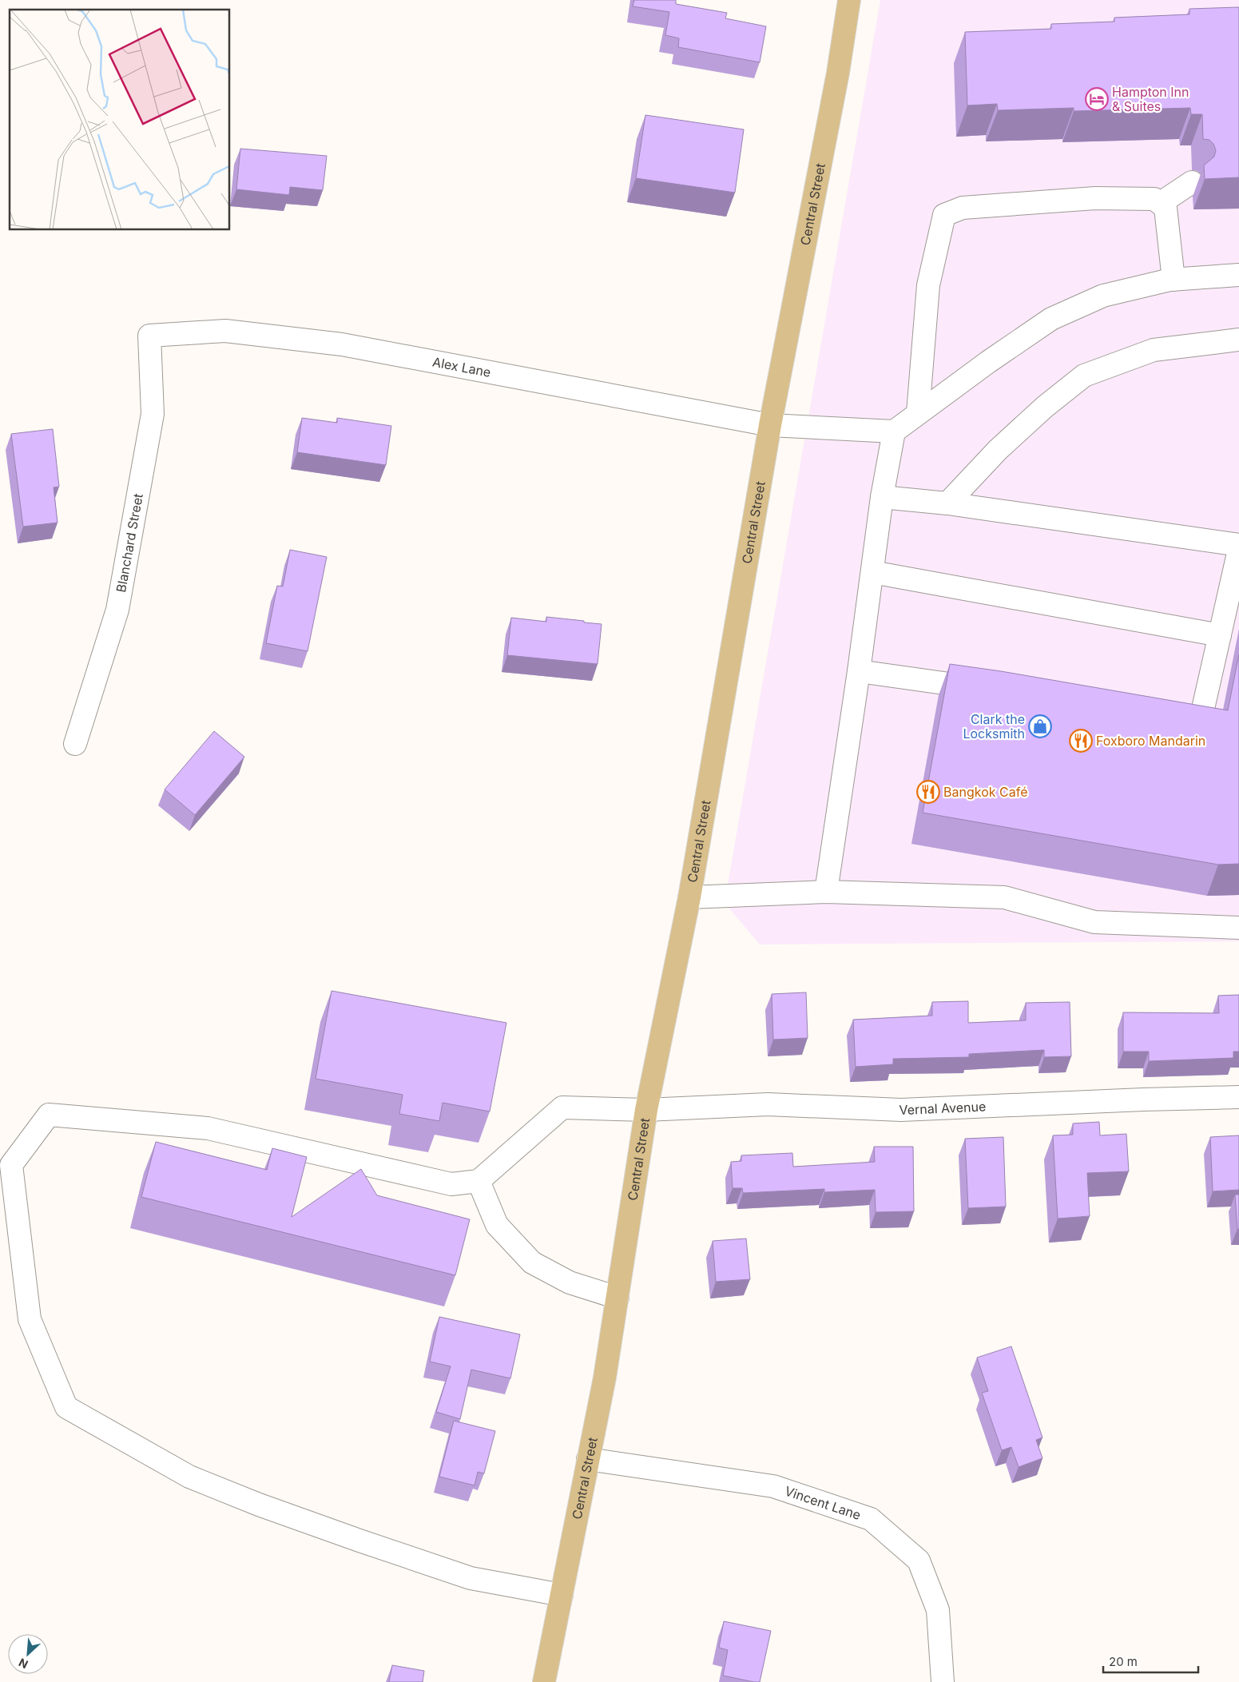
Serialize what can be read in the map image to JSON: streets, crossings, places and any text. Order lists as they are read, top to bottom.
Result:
{
  "streets": {
    "main road": ["Central Street"],
    "street": [
      "Alex Lane",
      "Blanchard Street",
      "Vernal Avenue",
      "Vincent Lane"
    ]
  },
  "crossings": [
    ["Central Street", "Alex Lane"],
    ["Central Street", "Vernal Avenue"],
    ["Central Street", "Vincent Lane"],
    ["Alex Lane", "Blanchard Street"]
  ],
  "places": {
    "hotel": ["Hampton Inn & Suites"],
    "shop": ["Clark the Locksmith"],
    "restaurant": ["Foxboro Mandarin", "Bangkok Café"]
  },
  "scale_bar": "20 m",
  "north": "bottom left"
}
